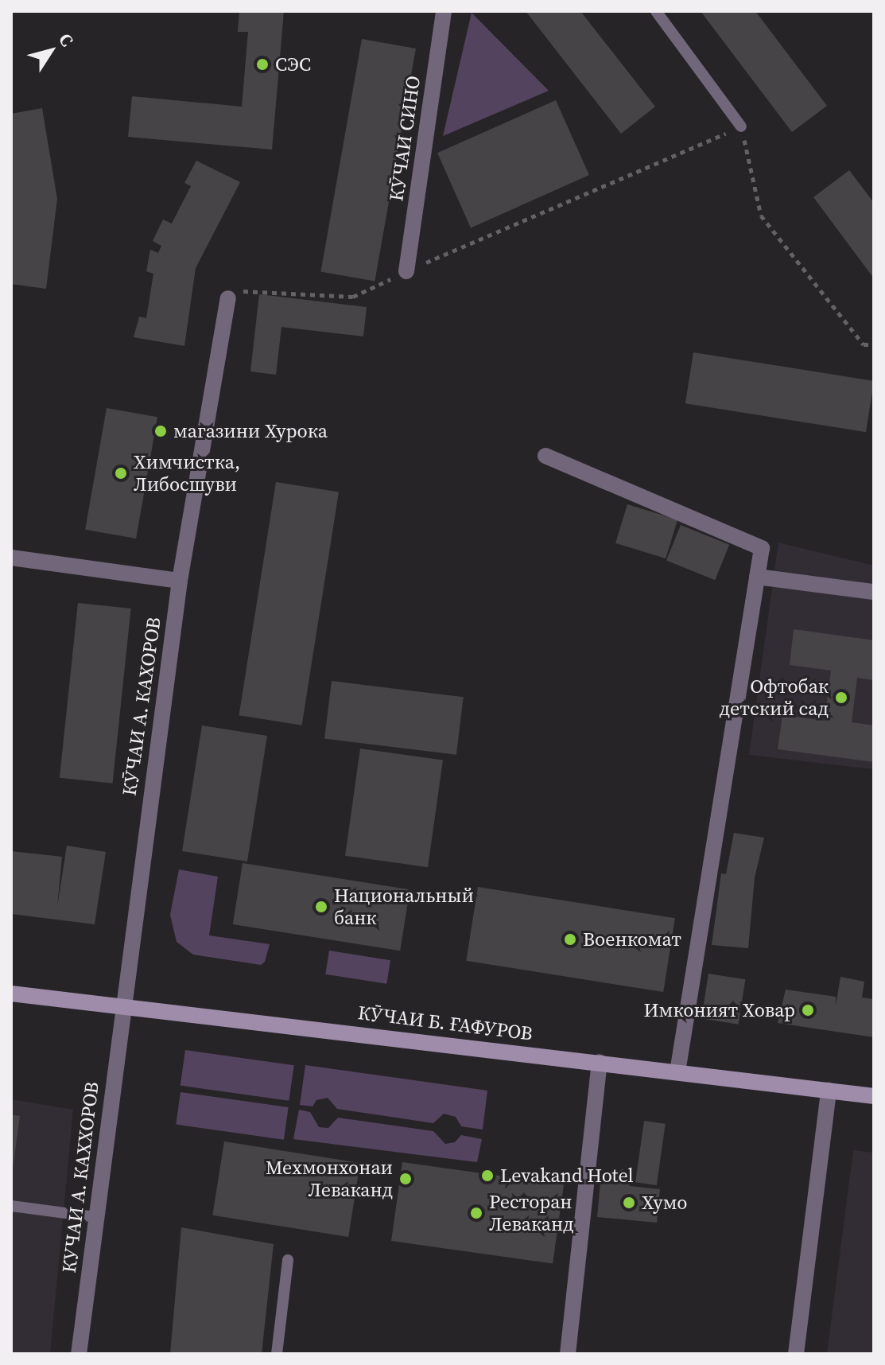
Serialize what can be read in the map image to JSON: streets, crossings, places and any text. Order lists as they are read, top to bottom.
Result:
{
  "streets": {
    "street": [
      "КӮЧАИ СИНО",
      "КӮЧАИ А. КАХОРОВ",
      "КӮЧАИ Б. ҒАФУРОВ",
      "КУЧАИ А. КАХХОРОВ"
    ]
  },
  "crossings": [
    ["КӮЧАИ А. КАХОРОВ", "КӮЧАИ Б. ҒАФУРОВ"],
    ["КӮЧАИ А. КАХОРОВ", "КУЧАИ А. КАХХОРОВ"],
    ["КӮЧАИ Б. ҒАФУРОВ", "КУЧАИ А. КАХХОРОВ"]
  ],
  "places": [
    "СЭС",
    "магазини Хурока",
    "Химчистка, Либосшуви",
    "Офтобак детский сад",
    "Национальный банк",
    "Военкомат",
    "Имконият Ховар",
    "Levakand Hotel",
    "Мехмонхонаи Леваканд",
    "Хумо",
    "Ресторан Леваканд"
  ],
  "north": "top right"
}
